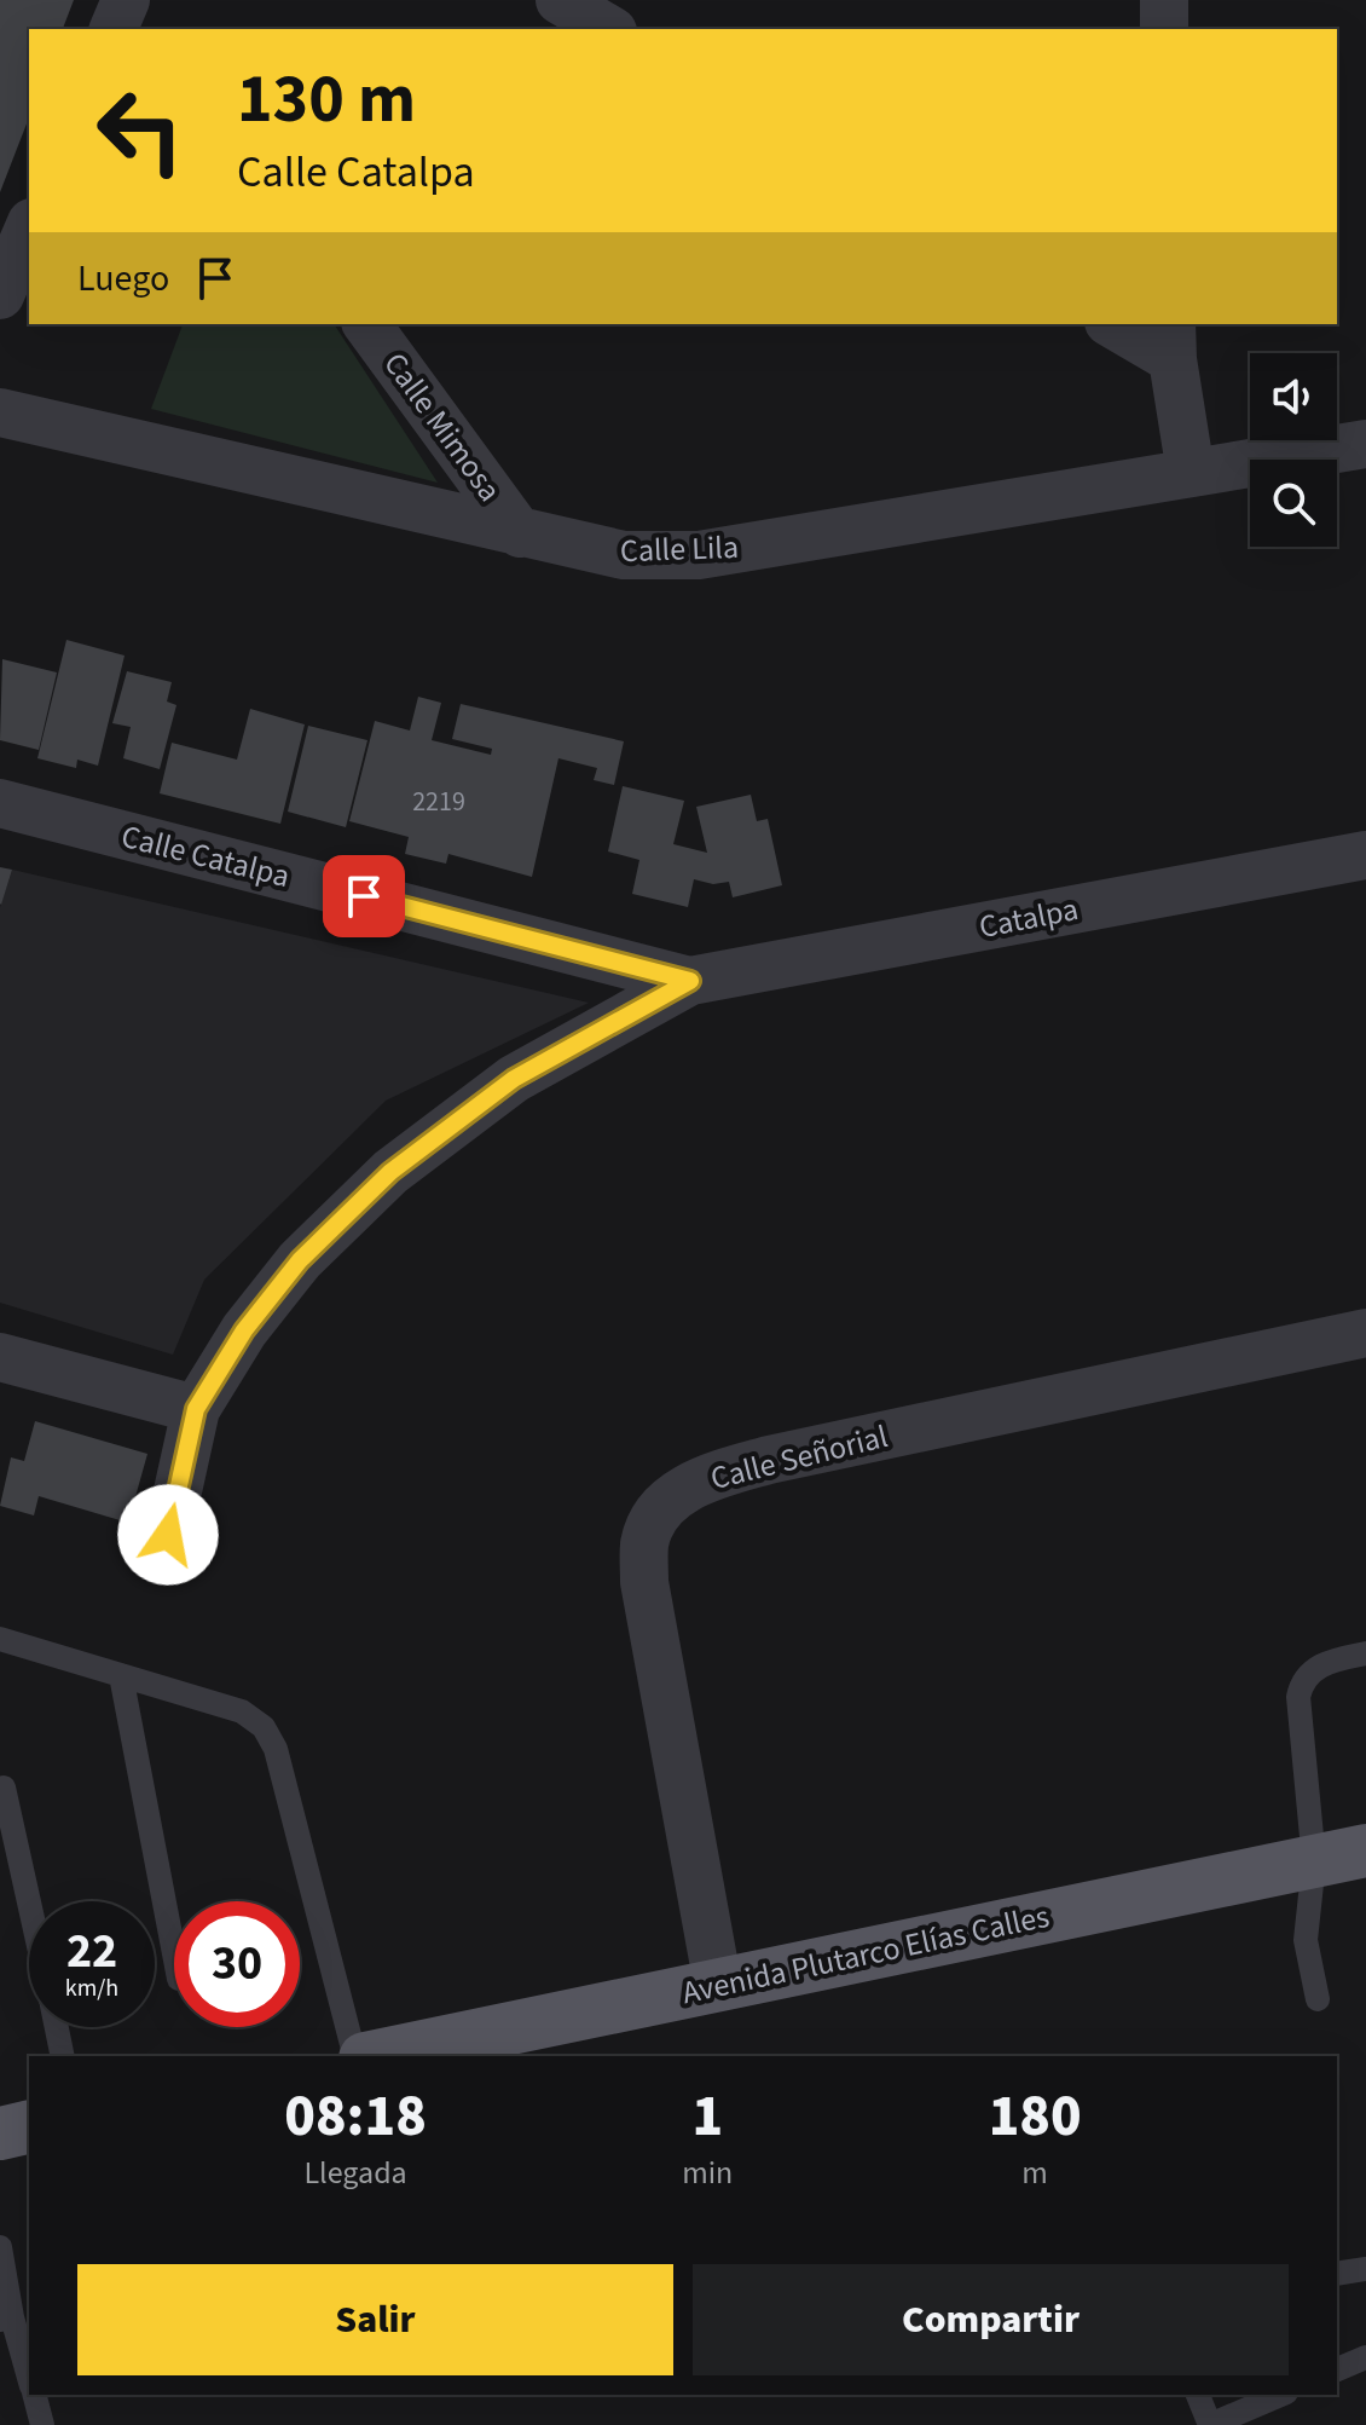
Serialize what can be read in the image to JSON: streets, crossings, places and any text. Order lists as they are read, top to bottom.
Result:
{
  "streets": {
    "main road": ["Avenida Plutarco Elías Calles"],
    "street": [
      "Calle Mimosa",
      "Calle Lila",
      "Calle Catalpa",
      "Catalpa",
      "Calle Señorial"
    ]
  },
  "crossings": [
    ["Calle Mimosa", "Calle Lila"],
    ["Calle Catalpa", "Catalpa"],
    ["Calle Señorial", "Avenida Plutarco Elías Calles"]
  ],
  "house_numbers": ["2219"],
  "page": {
    "turn": ["130 m", "Calle Catalpa"],
    "then": "Luego",
    "speed": "22 km/h",
    "limit": "30",
    "eta": [
      "08:18",
      "Llegada",
      "1",
      "min",
      "180",
      "m"
    ],
    "buttons": ["Salir", "Compartir"]
  }
}
